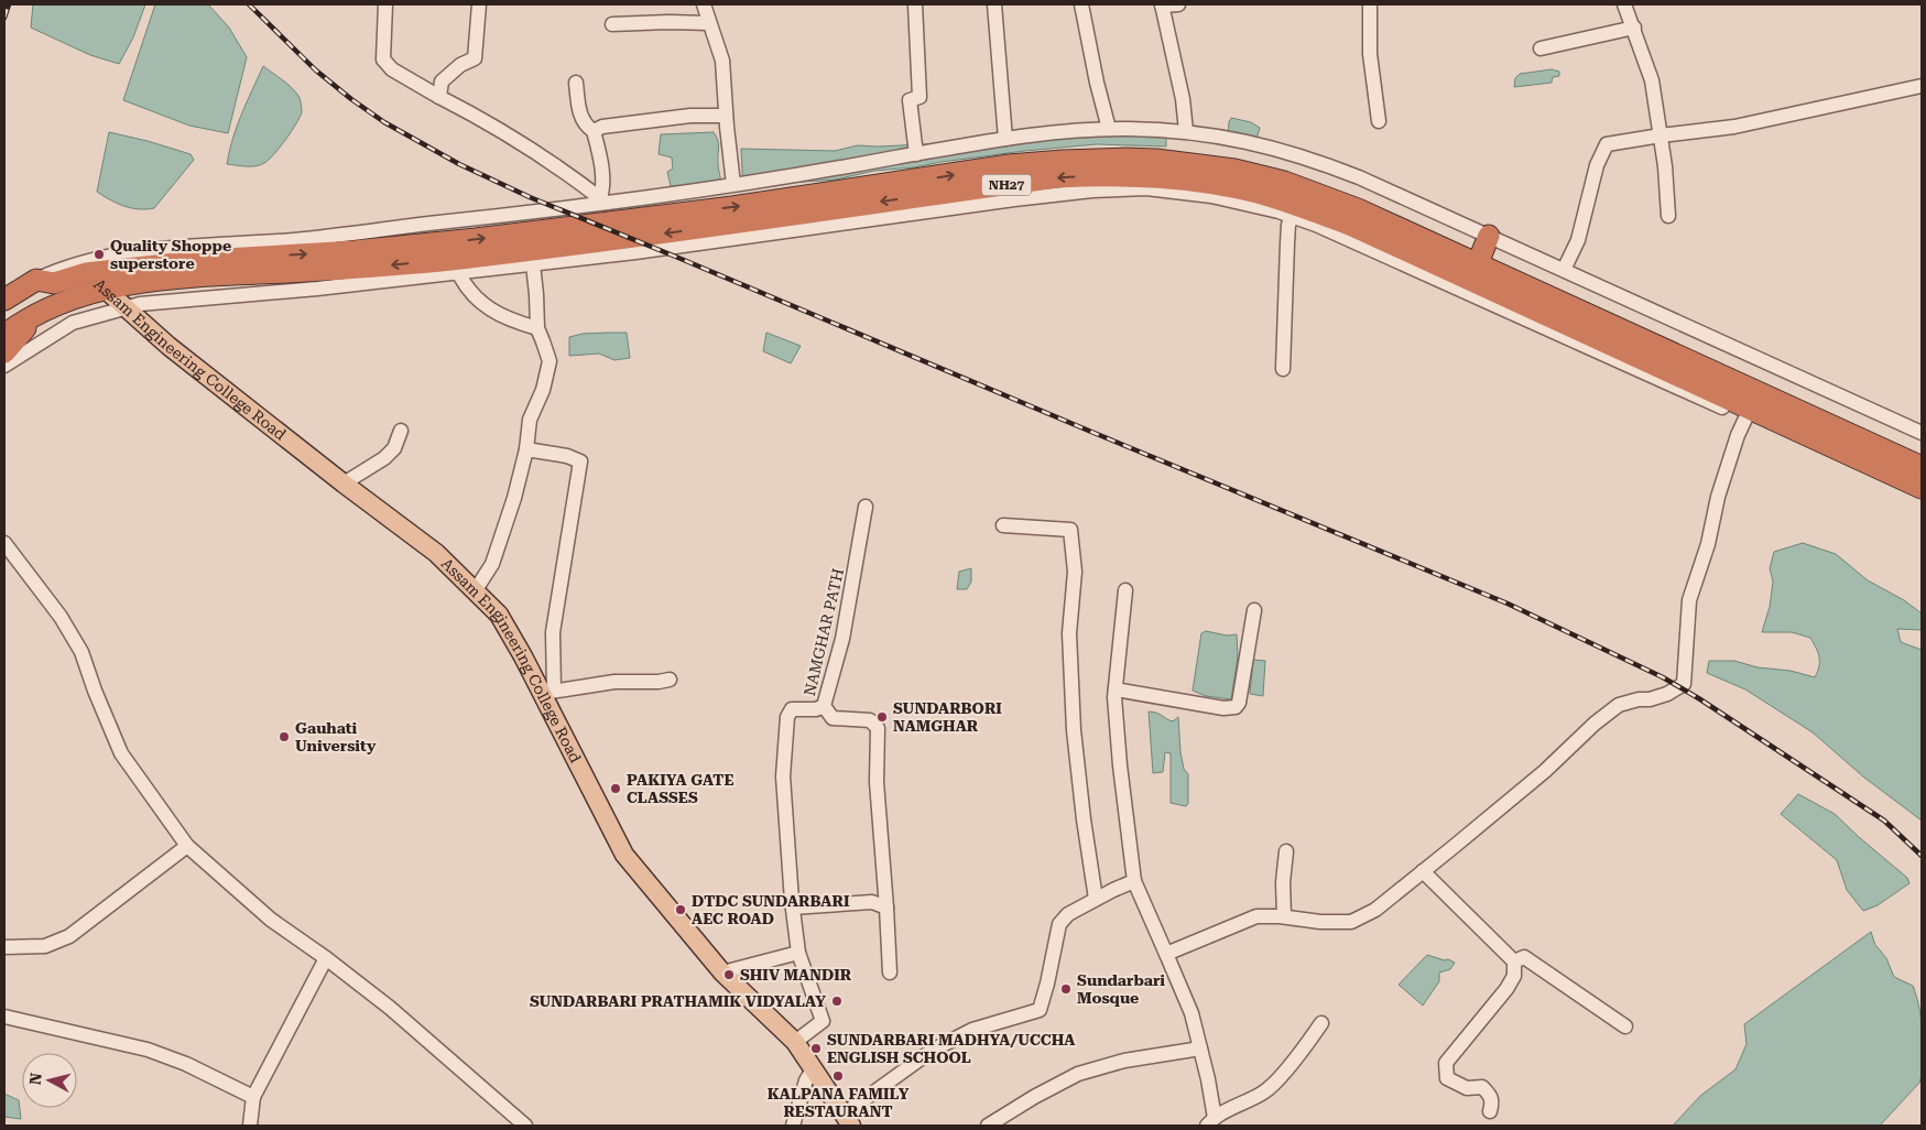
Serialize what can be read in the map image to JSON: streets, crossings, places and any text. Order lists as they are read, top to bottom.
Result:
{
  "streets": {
    "highway": ["NH27"],
    "main road": ["Assam Engineering College Road"],
    "street": ["NAMGHAR PATH"]
  },
  "crossings": [
    ["NH27", "Assam Engineering College Road"],
    ["Assam Engineering College Road", "NAMGHAR PATH"]
  ],
  "places": [
    "Quality Shoppe superstore",
    "SUNDARBORI NAMGHAR",
    "Gauhati University",
    "PAKIYA GATE CLASSES",
    "DTDC SUNDARBARI AEC ROAD",
    "SHIV MANDIR",
    "Sundarbari Mosque",
    "SUNDARBARI PRATHAMIK VIDYALAY",
    "SUNDARBARI MADHYA/UCCHA ENGLISH SCHOOL",
    "KALPANA FAMILY RESTAURANT"
  ],
  "north": "left"
}
